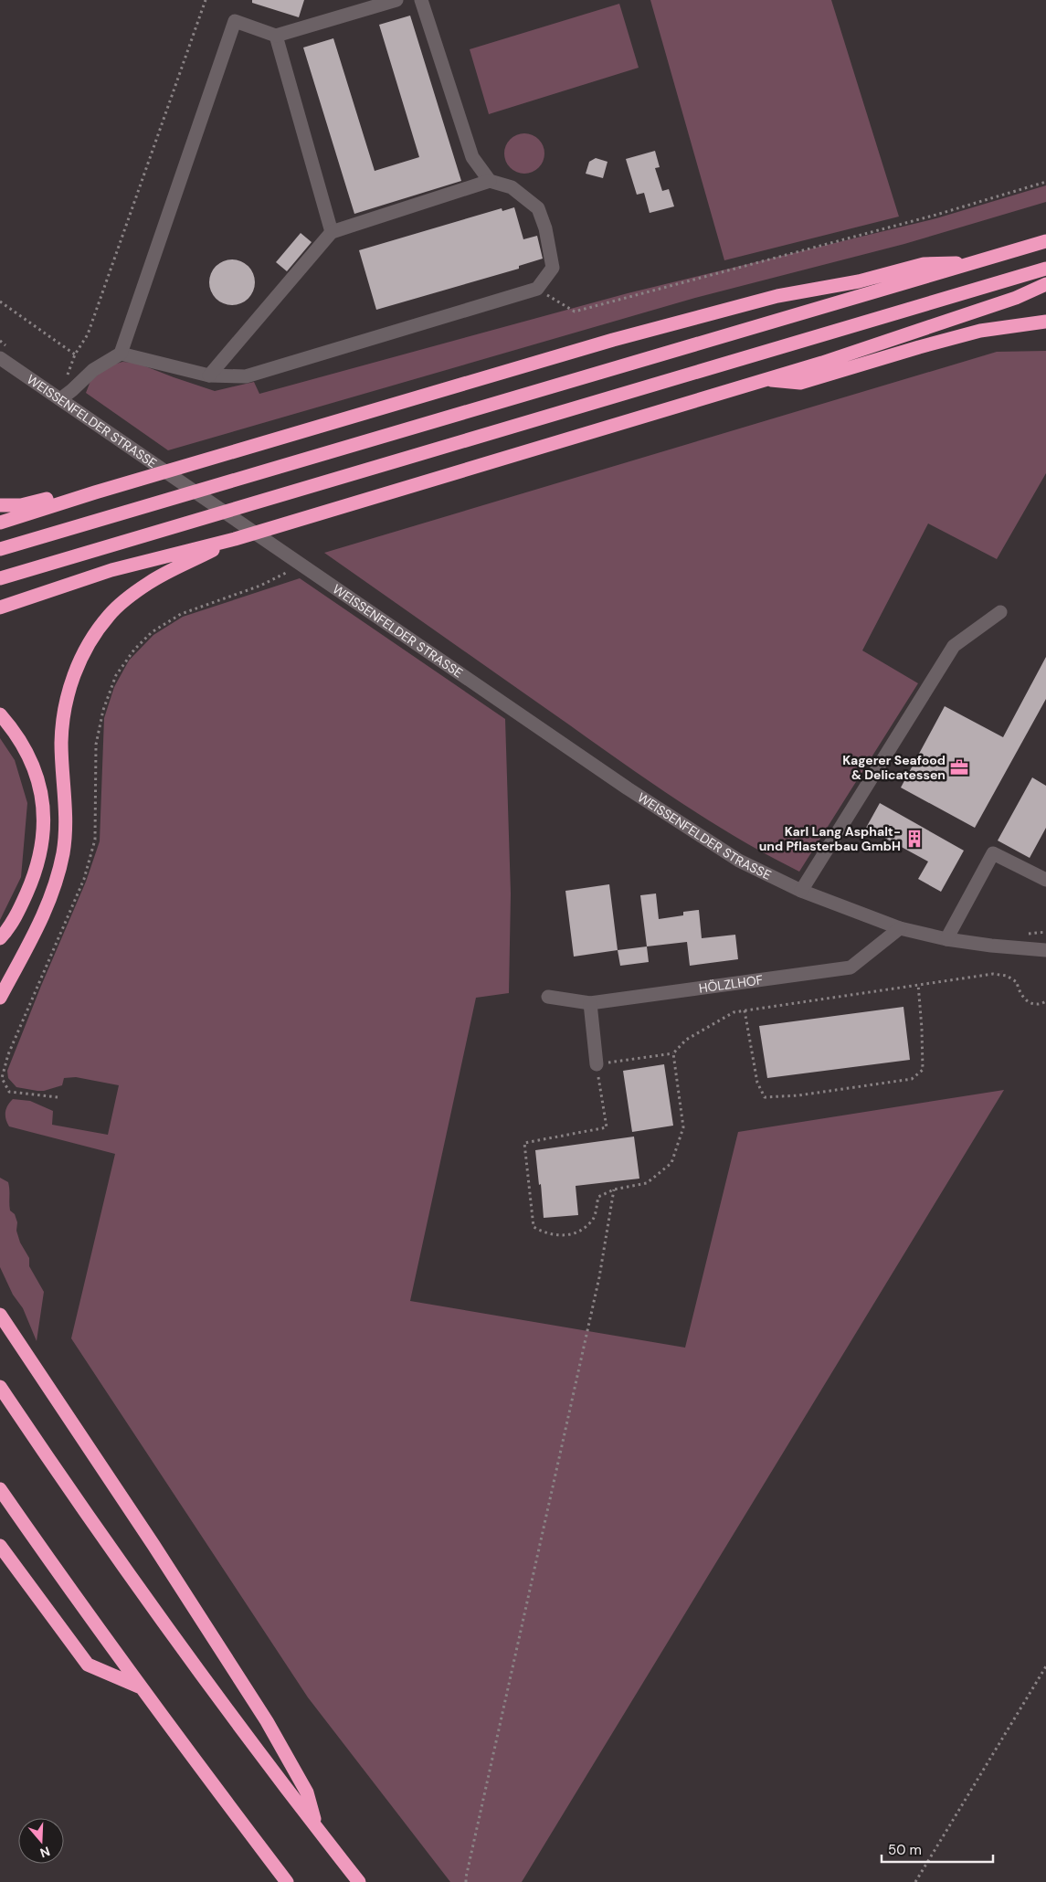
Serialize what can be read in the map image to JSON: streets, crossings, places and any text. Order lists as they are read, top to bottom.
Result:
{
  "streets": {
    "street": ["WEISSENFELDER STRASSE", "HÖLZLHOF"]
  },
  "crossings": [
    ["WEISSENFELDER STRASSE", "HÖLZLHOF"]
  ],
  "places": {
    "office": ["Kagerer Seafood & Delicatessen"],
    "building": ["Karl Lang Asphalt- und Pflasterbau GmbH"]
  },
  "scale_bar": "50 m",
  "north": "bottom"
}
